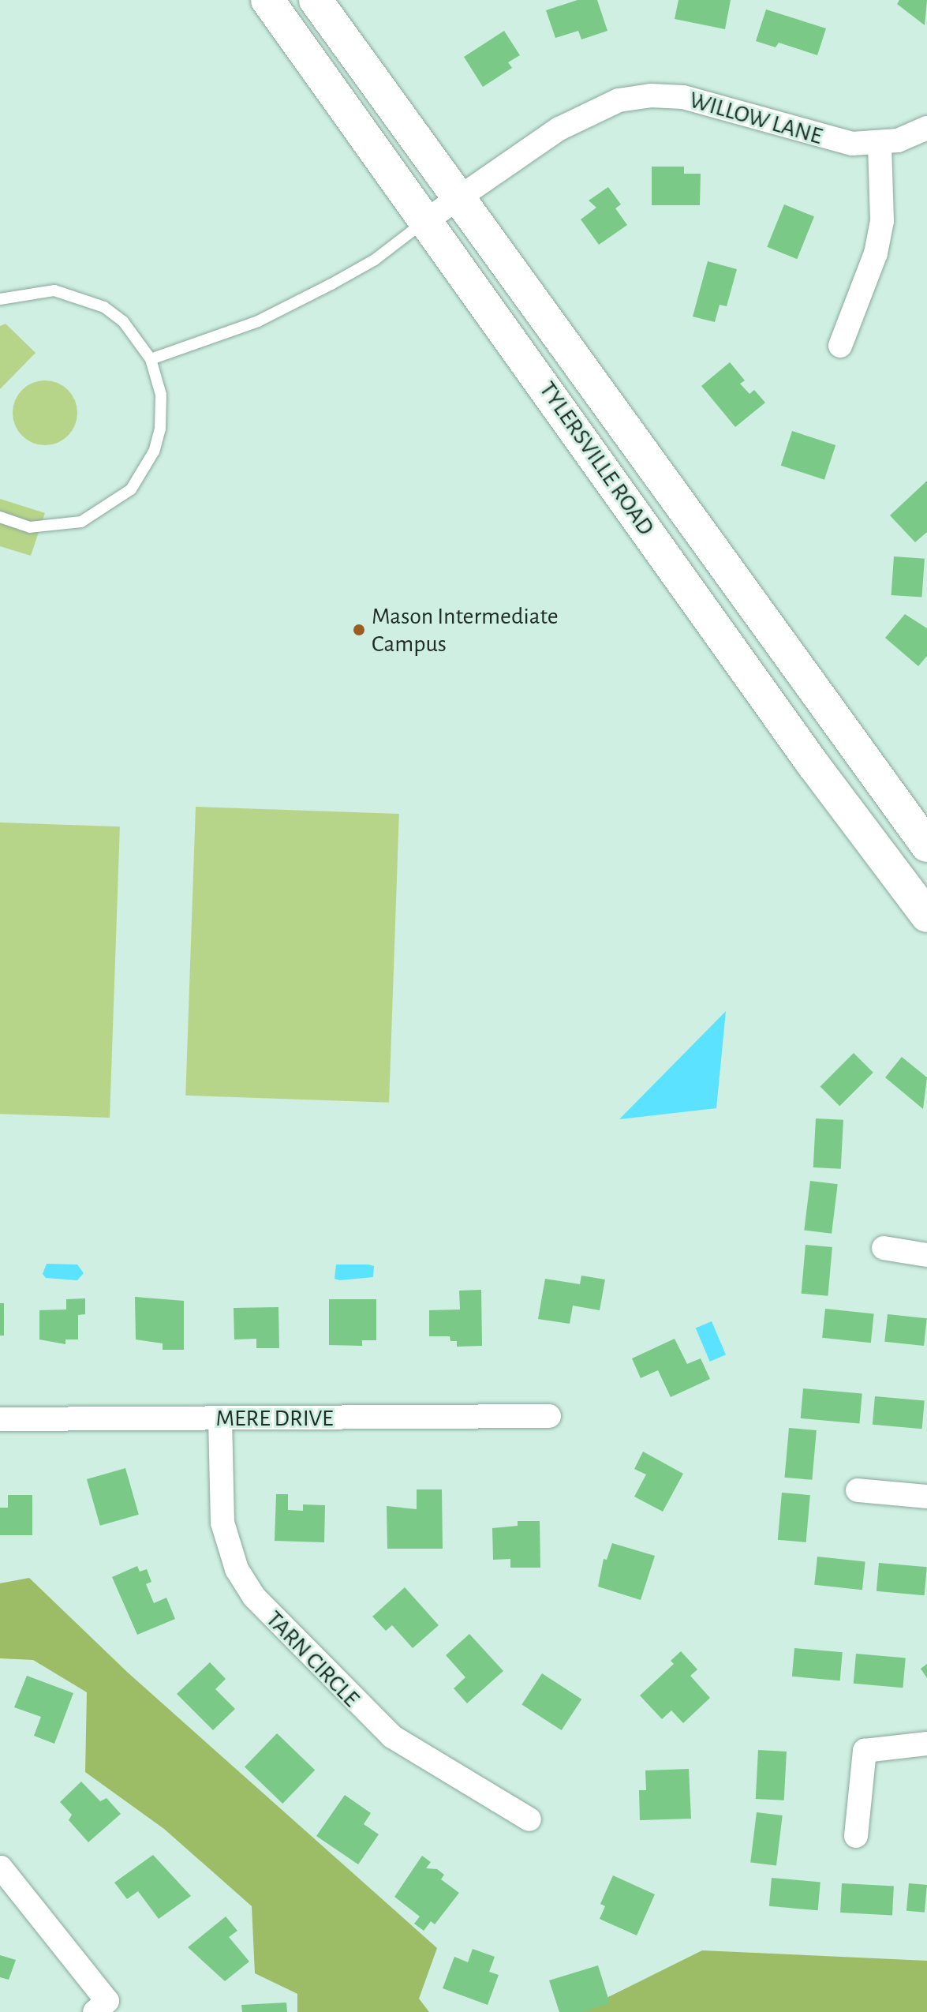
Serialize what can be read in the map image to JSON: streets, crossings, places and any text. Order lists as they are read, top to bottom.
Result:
{
  "streets": {
    "main road": ["TYLERSVILLE ROAD"],
    "street": ["WILLOW LANE", "MERE DRIVE", "TARN CIRCLE"]
  },
  "crossings": [
    ["WILLOW LANE", "TYLERSVILLE ROAD"],
    ["MERE DRIVE", "TARN CIRCLE"]
  ],
  "places": ["Mason Intermediate Campus"]
}
